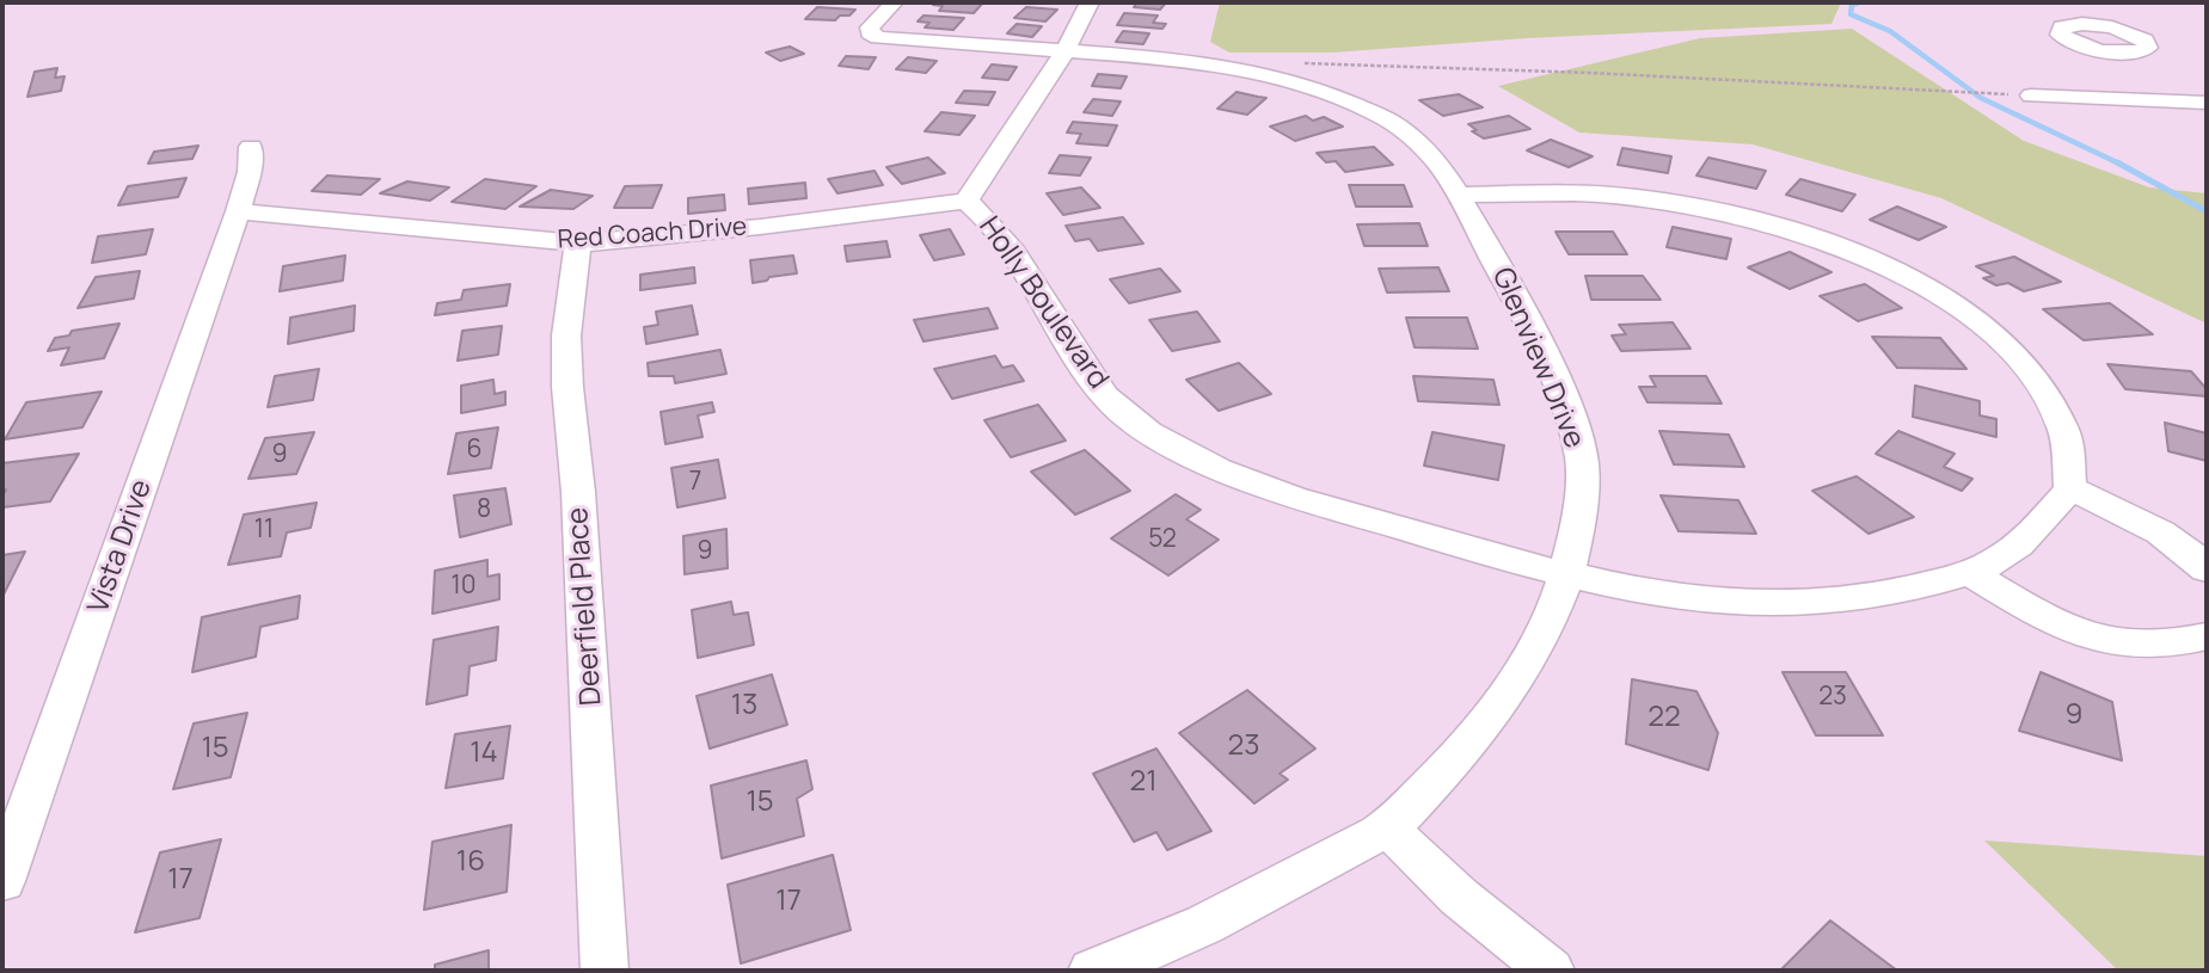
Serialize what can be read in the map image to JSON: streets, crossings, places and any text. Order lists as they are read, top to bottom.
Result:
{
  "streets": {
    "street": [
      "Red Coach Drive",
      "Holly Boulevard",
      "Glenview Drive",
      "Vista Drive",
      "Deerfield Place"
    ]
  },
  "crossings": [
    ["Red Coach Drive", "Holly Boulevard"],
    ["Red Coach Drive", "Vista Drive"],
    ["Red Coach Drive", "Deerfield Place"],
    ["Holly Boulevard", "Glenview Drive"]
  ],
  "house_numbers": [
    "6",
    "9",
    "7",
    "8",
    "11",
    "52",
    "9",
    "10",
    "23",
    "13",
    "9",
    "22",
    "23",
    "15",
    "14",
    "21",
    "15",
    "16",
    "17",
    "17"
  ]
}
